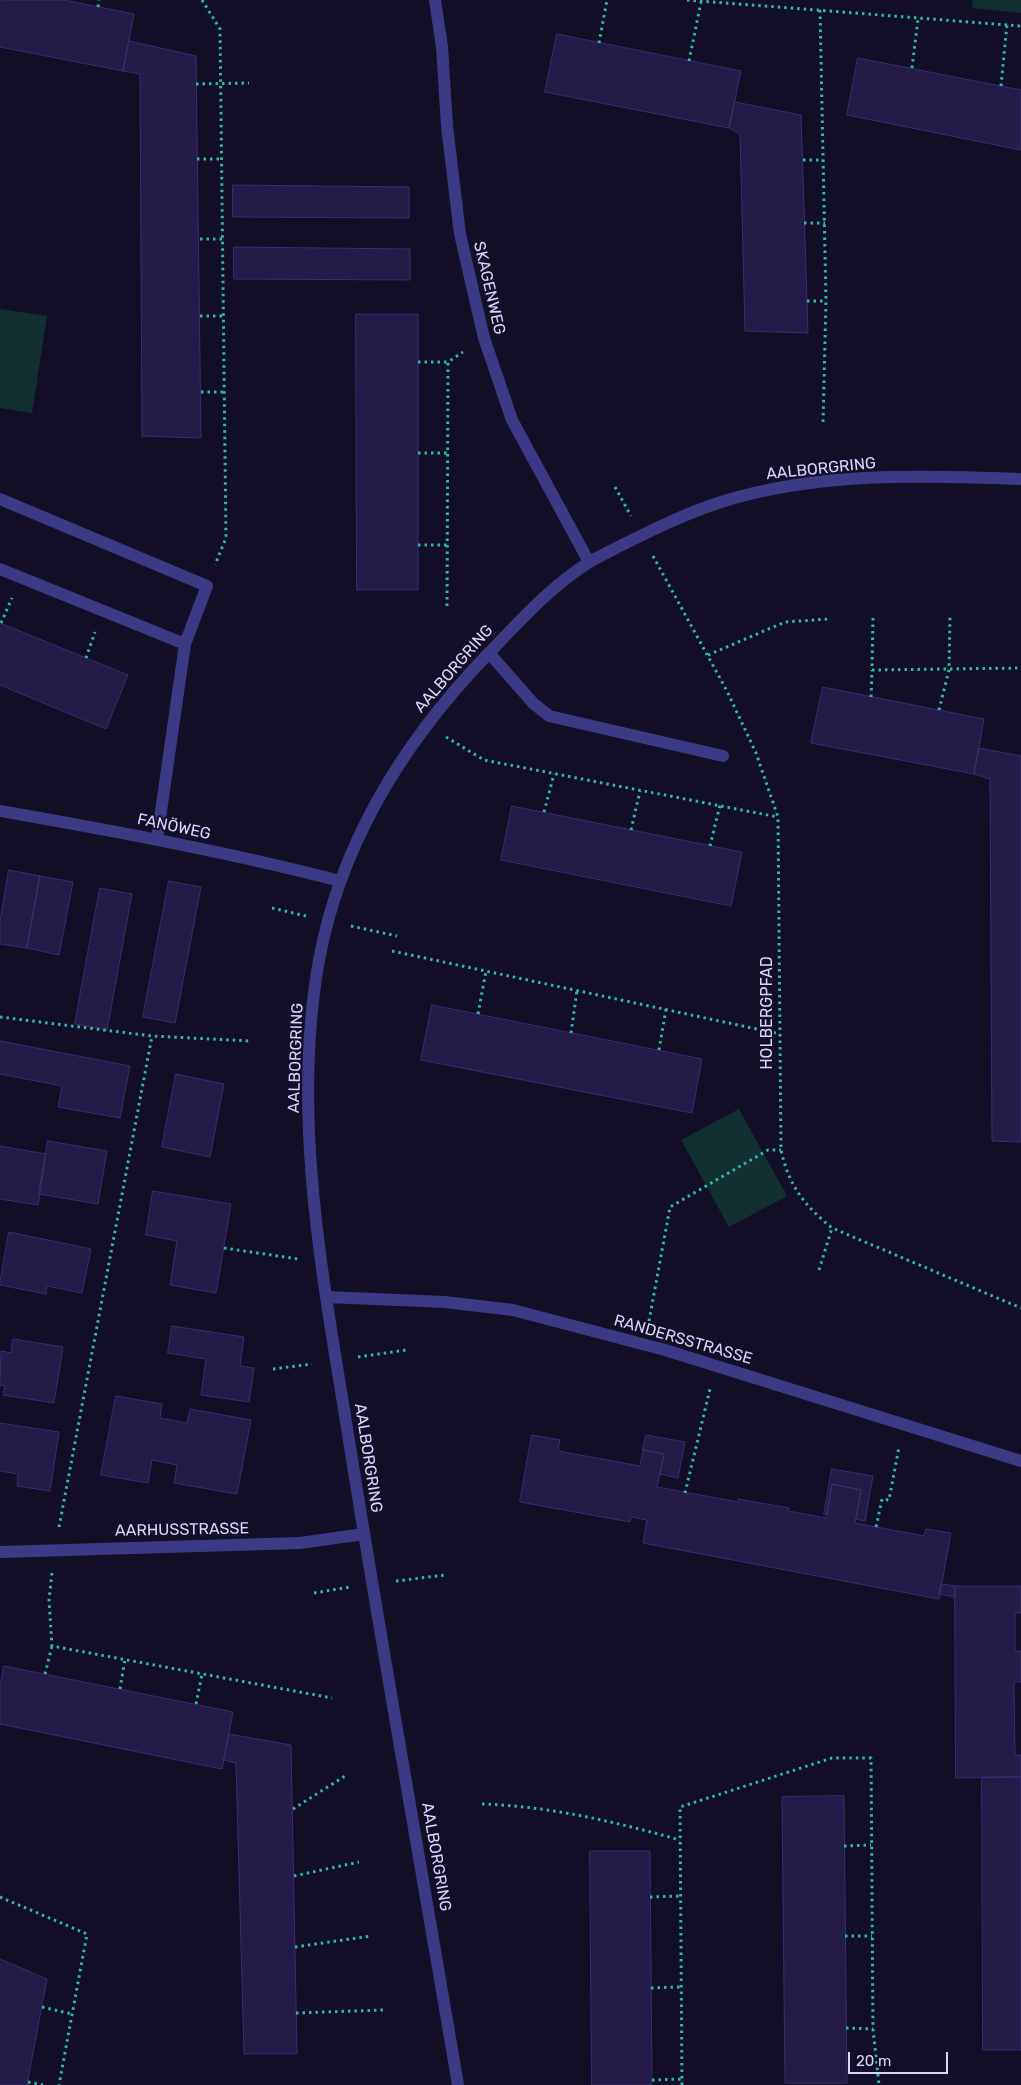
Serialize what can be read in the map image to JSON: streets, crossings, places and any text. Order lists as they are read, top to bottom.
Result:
{
  "streets": {
    "street": [
      "SKAGENWEG",
      "AALBORGRING",
      "FANÖWEG",
      "RANDERSSTRASSE",
      "AARHUSSTRASSE"
    ],
    "path": ["HOLBERGPFAD"]
  },
  "crossings": [
    ["SKAGENWEG", "AALBORGRING"],
    ["AALBORGRING", "FANÖWEG"],
    ["AALBORGRING", "RANDERSSTRASSE"],
    ["AALBORGRING", "AARHUSSTRASSE"]
  ],
  "scale_bar": "20 m"
}
